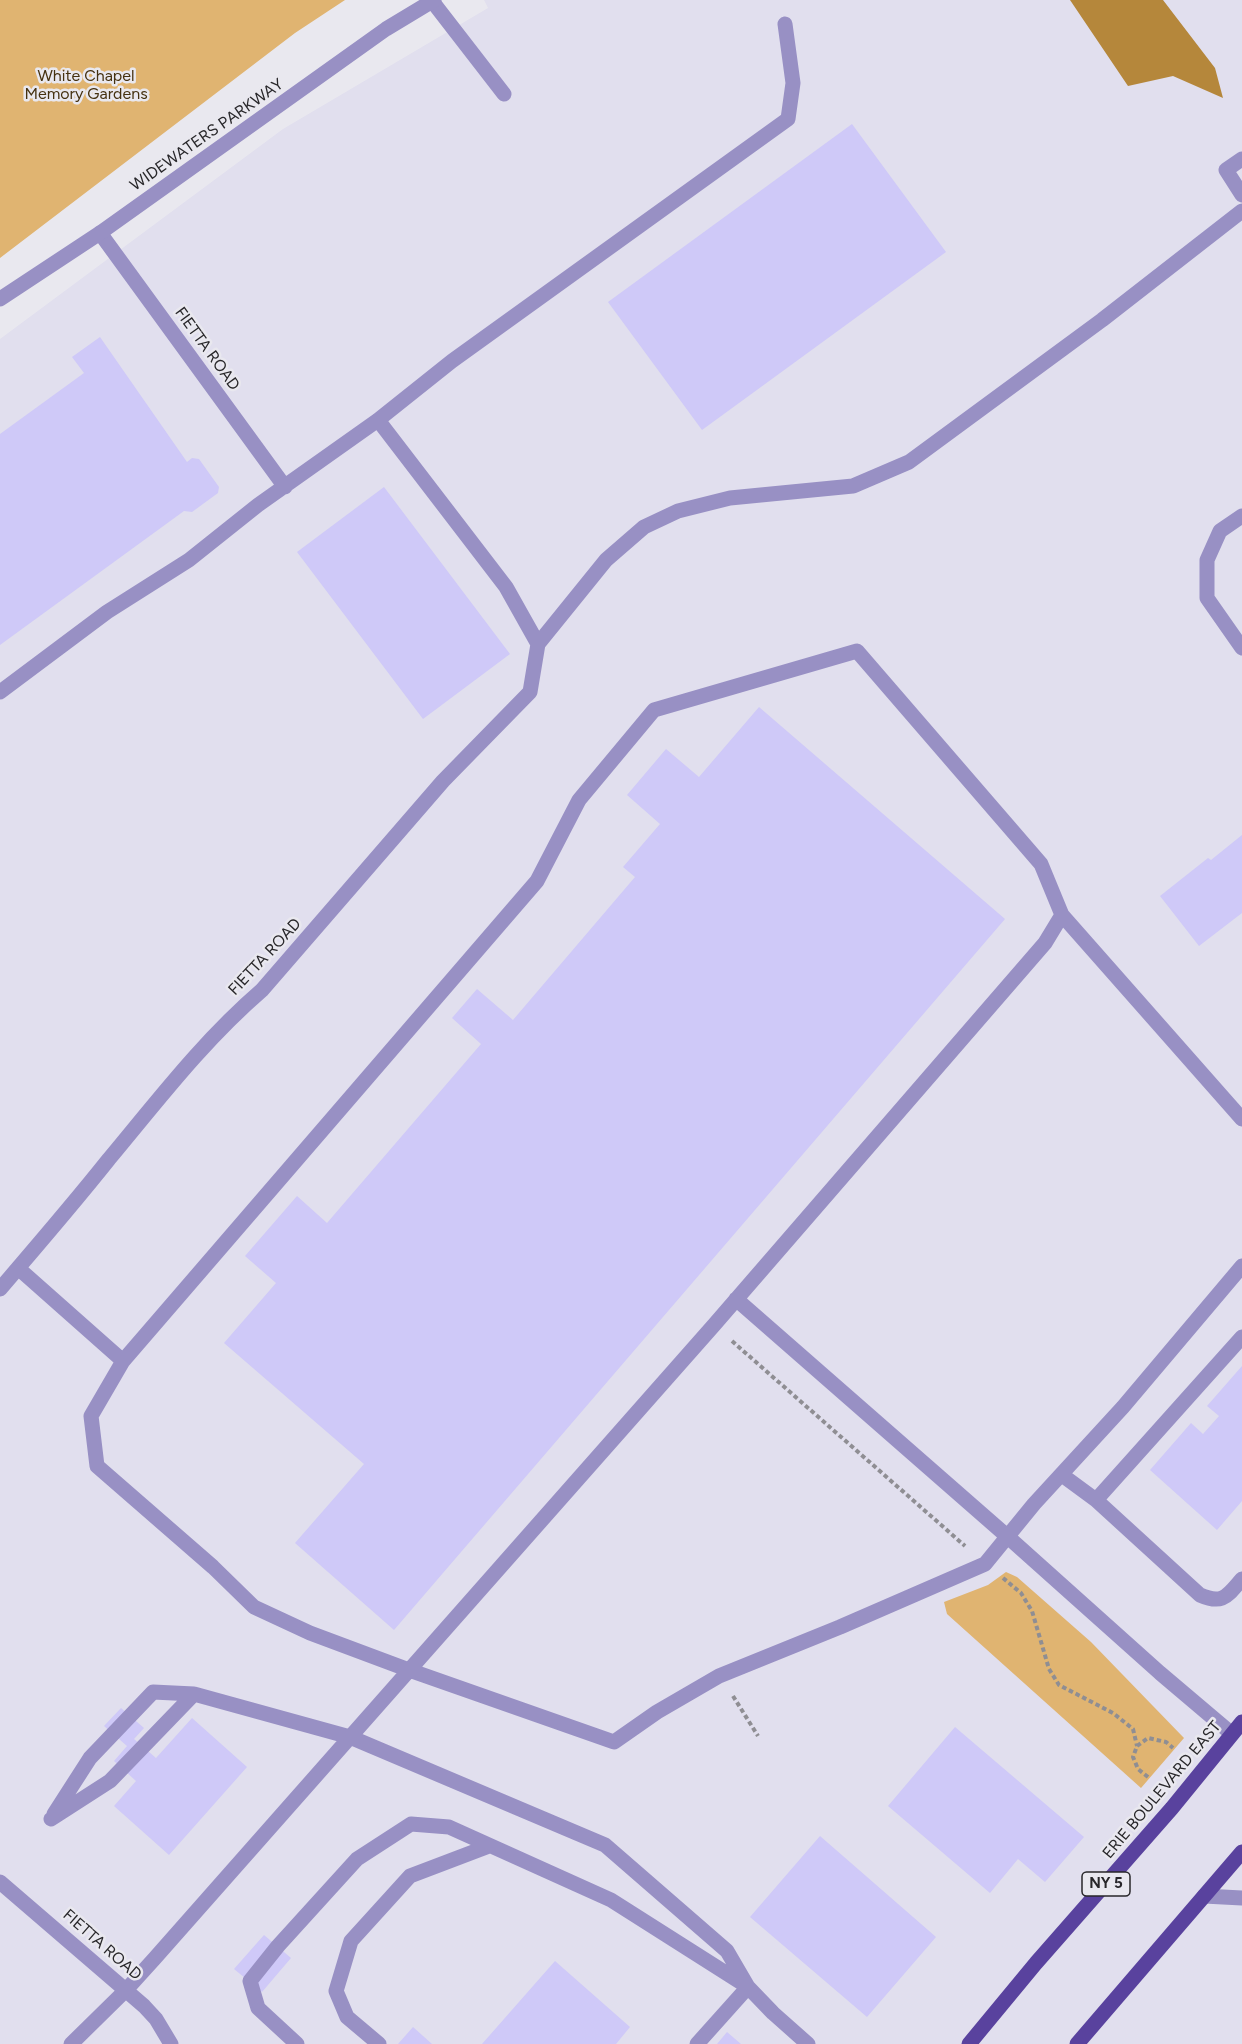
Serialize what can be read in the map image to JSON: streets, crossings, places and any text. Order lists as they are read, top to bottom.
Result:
{
  "streets": {
    "main road": ["ERIE BOULEVARD EAST", "NY 5"],
    "street": ["WIDEWATERS PARKWAY", "FIETTA ROAD"]
  },
  "crossings": [
    ["WIDEWATERS PARKWAY", "FIETTA ROAD"]
  ],
  "parks": ["White Chapel Memory Gardens"]
}
